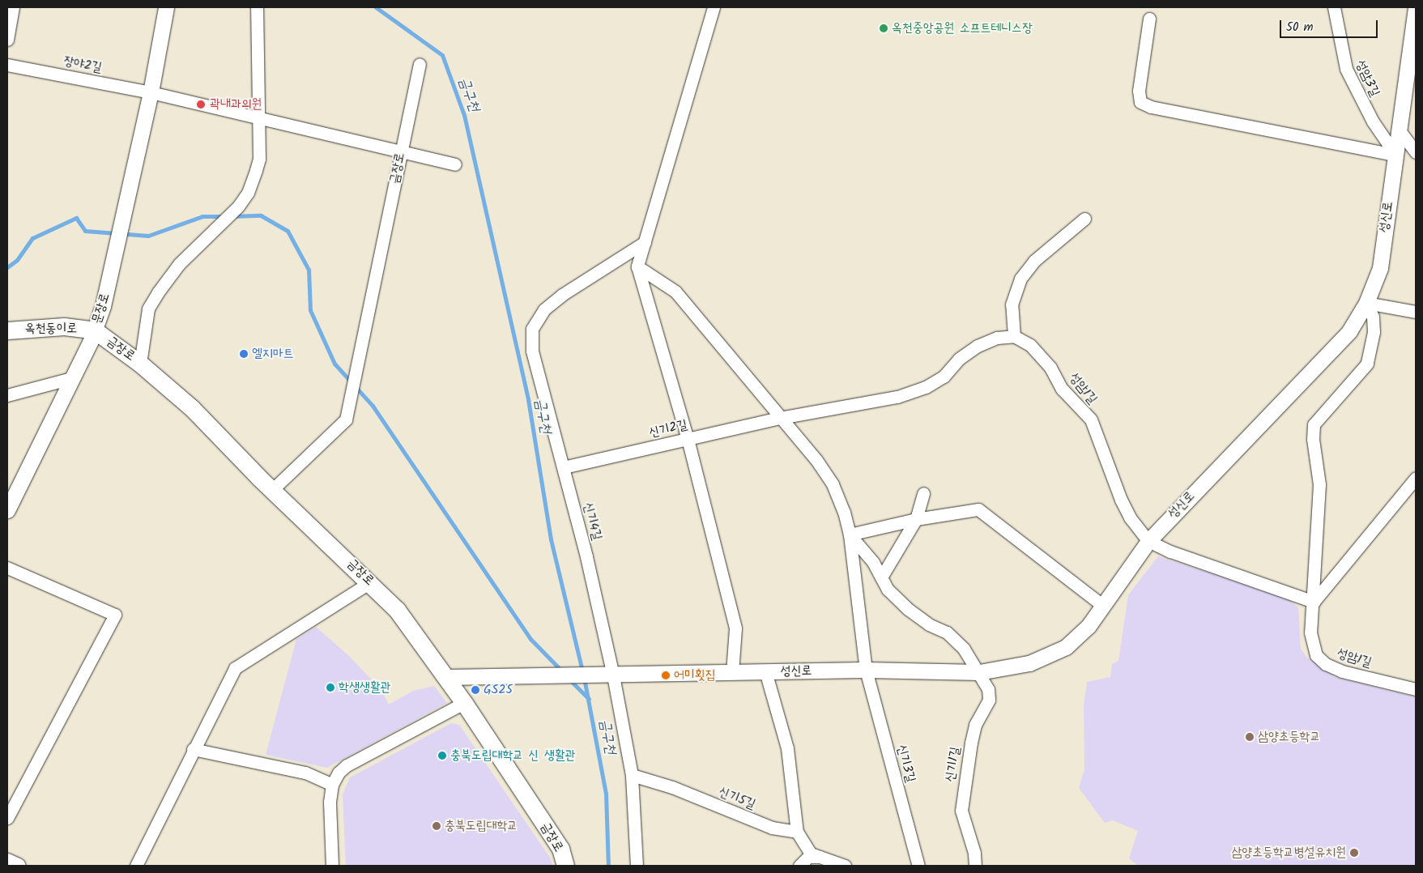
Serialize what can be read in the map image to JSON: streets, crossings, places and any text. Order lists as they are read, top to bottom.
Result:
{
  "streets": {
    "main road": ["금장로", "옥천동이로"],
    "street": [
      "장야2길",
      "성암3길",
      "성신로",
      "문장로",
      "성암1길",
      "신기2길",
      "신기4길",
      "신기3길",
      "신기1길",
      "신기5길"
    ]
  },
  "crossings": [
    ["장야2길", "문장로"],
    ["성암3길", "성신로"],
    ["금장로", "성신로"],
    ["금장로", "문장로"],
    ["금장로", "옥천동이로"],
    ["성신로", "성암1길"],
    ["성신로", "신기4길"],
    ["성신로", "신기3길"],
    ["성신로", "신기1길"],
    ["문장로", "옥천동이로"],
    ["신기2길", "신기4길"],
    ["신기4길", "신기5길"]
  ],
  "water": ["금구천"],
  "places": [
    "옥천중앙공원 소프트테니스장",
    "곽내과의원",
    "엘지마트",
    "어미횟집",
    "학생생활관",
    "GS25",
    "삼양초등학교",
    "충북도립대학교 신 생활관",
    "충북도립대학교",
    "삼양초등학교병설유치원"
  ],
  "scale_bar": "50 m"
}
